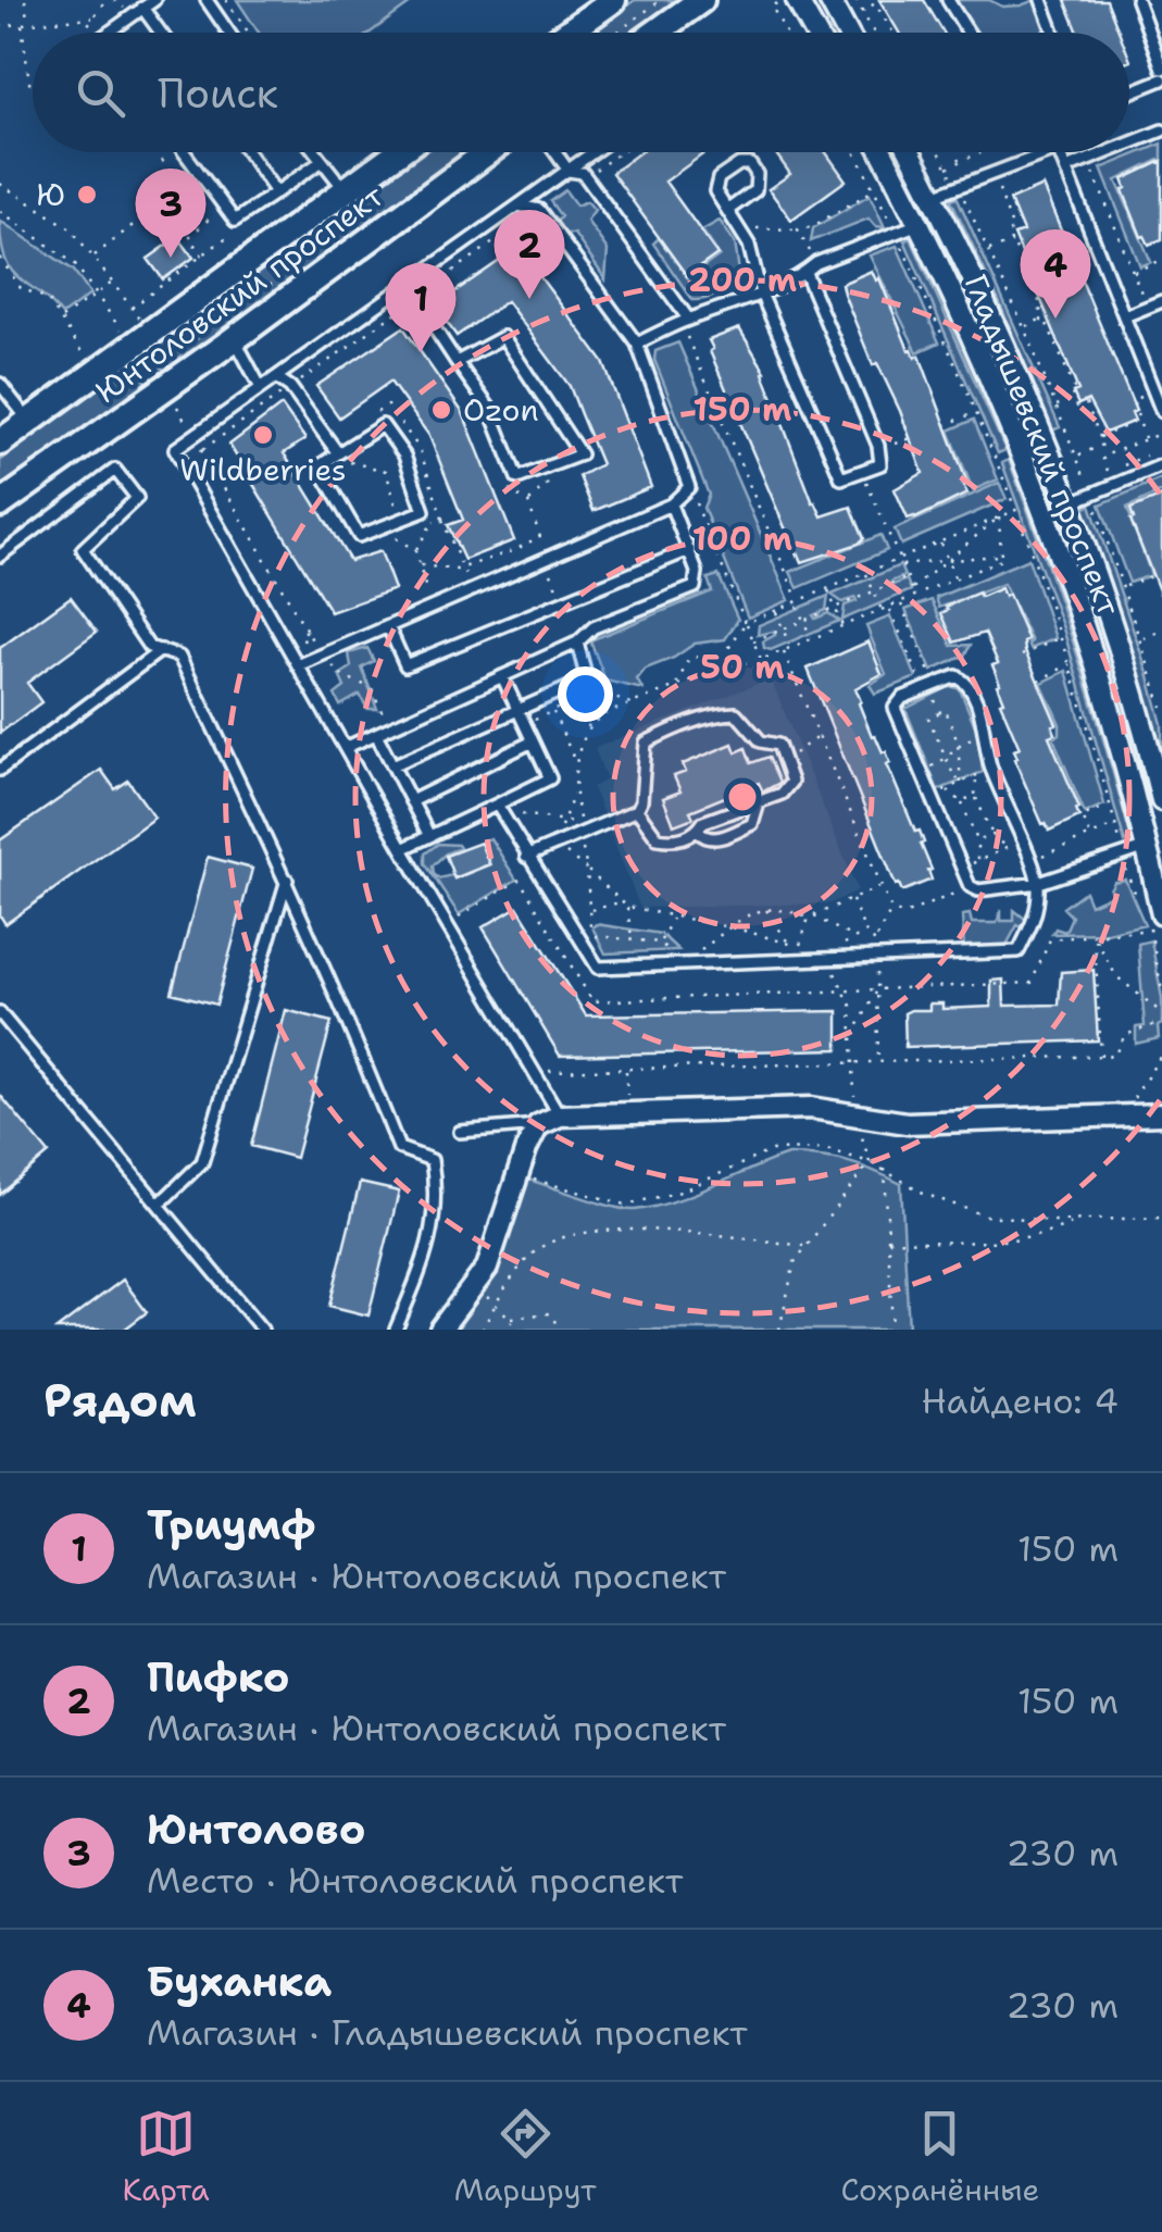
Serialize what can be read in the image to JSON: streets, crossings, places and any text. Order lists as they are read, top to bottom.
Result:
{
  "streets": {
    "street": ["Юнтоловский проспект", "Гладышевский проспект"]
  },
  "places": ["Ю", "Ozon", "Wildberries"],
  "page": {
    "search": "Поиск",
    "pins": [
      "3",
      "2",
      "4",
      "1"
    ],
    "heading": ["Рядом", "Найдено: 4"],
    "list": [
      {
        "mark": "1",
        "name": "Триумф",
        "note": "Магазин · Юнтоловский проспект",
        "value": "150 m"
      },
      {
        "mark": "2",
        "name": "Пифко",
        "note": "Магазин · Юнтоловский проспект",
        "value": "150 m"
      },
      {
        "mark": "3",
        "name": "Юнтолово",
        "note": "Место · Юнтоловский проспект",
        "value": "230 m"
      },
      {
        "mark": "4",
        "name": "Буханка",
        "note": "Магазин · Гладышевский проспект",
        "value": "230 m"
      }
    ],
    "nav": ["Карта", "Маршрут", "Сохранённые"]
  },
  "rings": [
    "200 m",
    "150 m",
    "100 m",
    "50 m"
  ]
}
